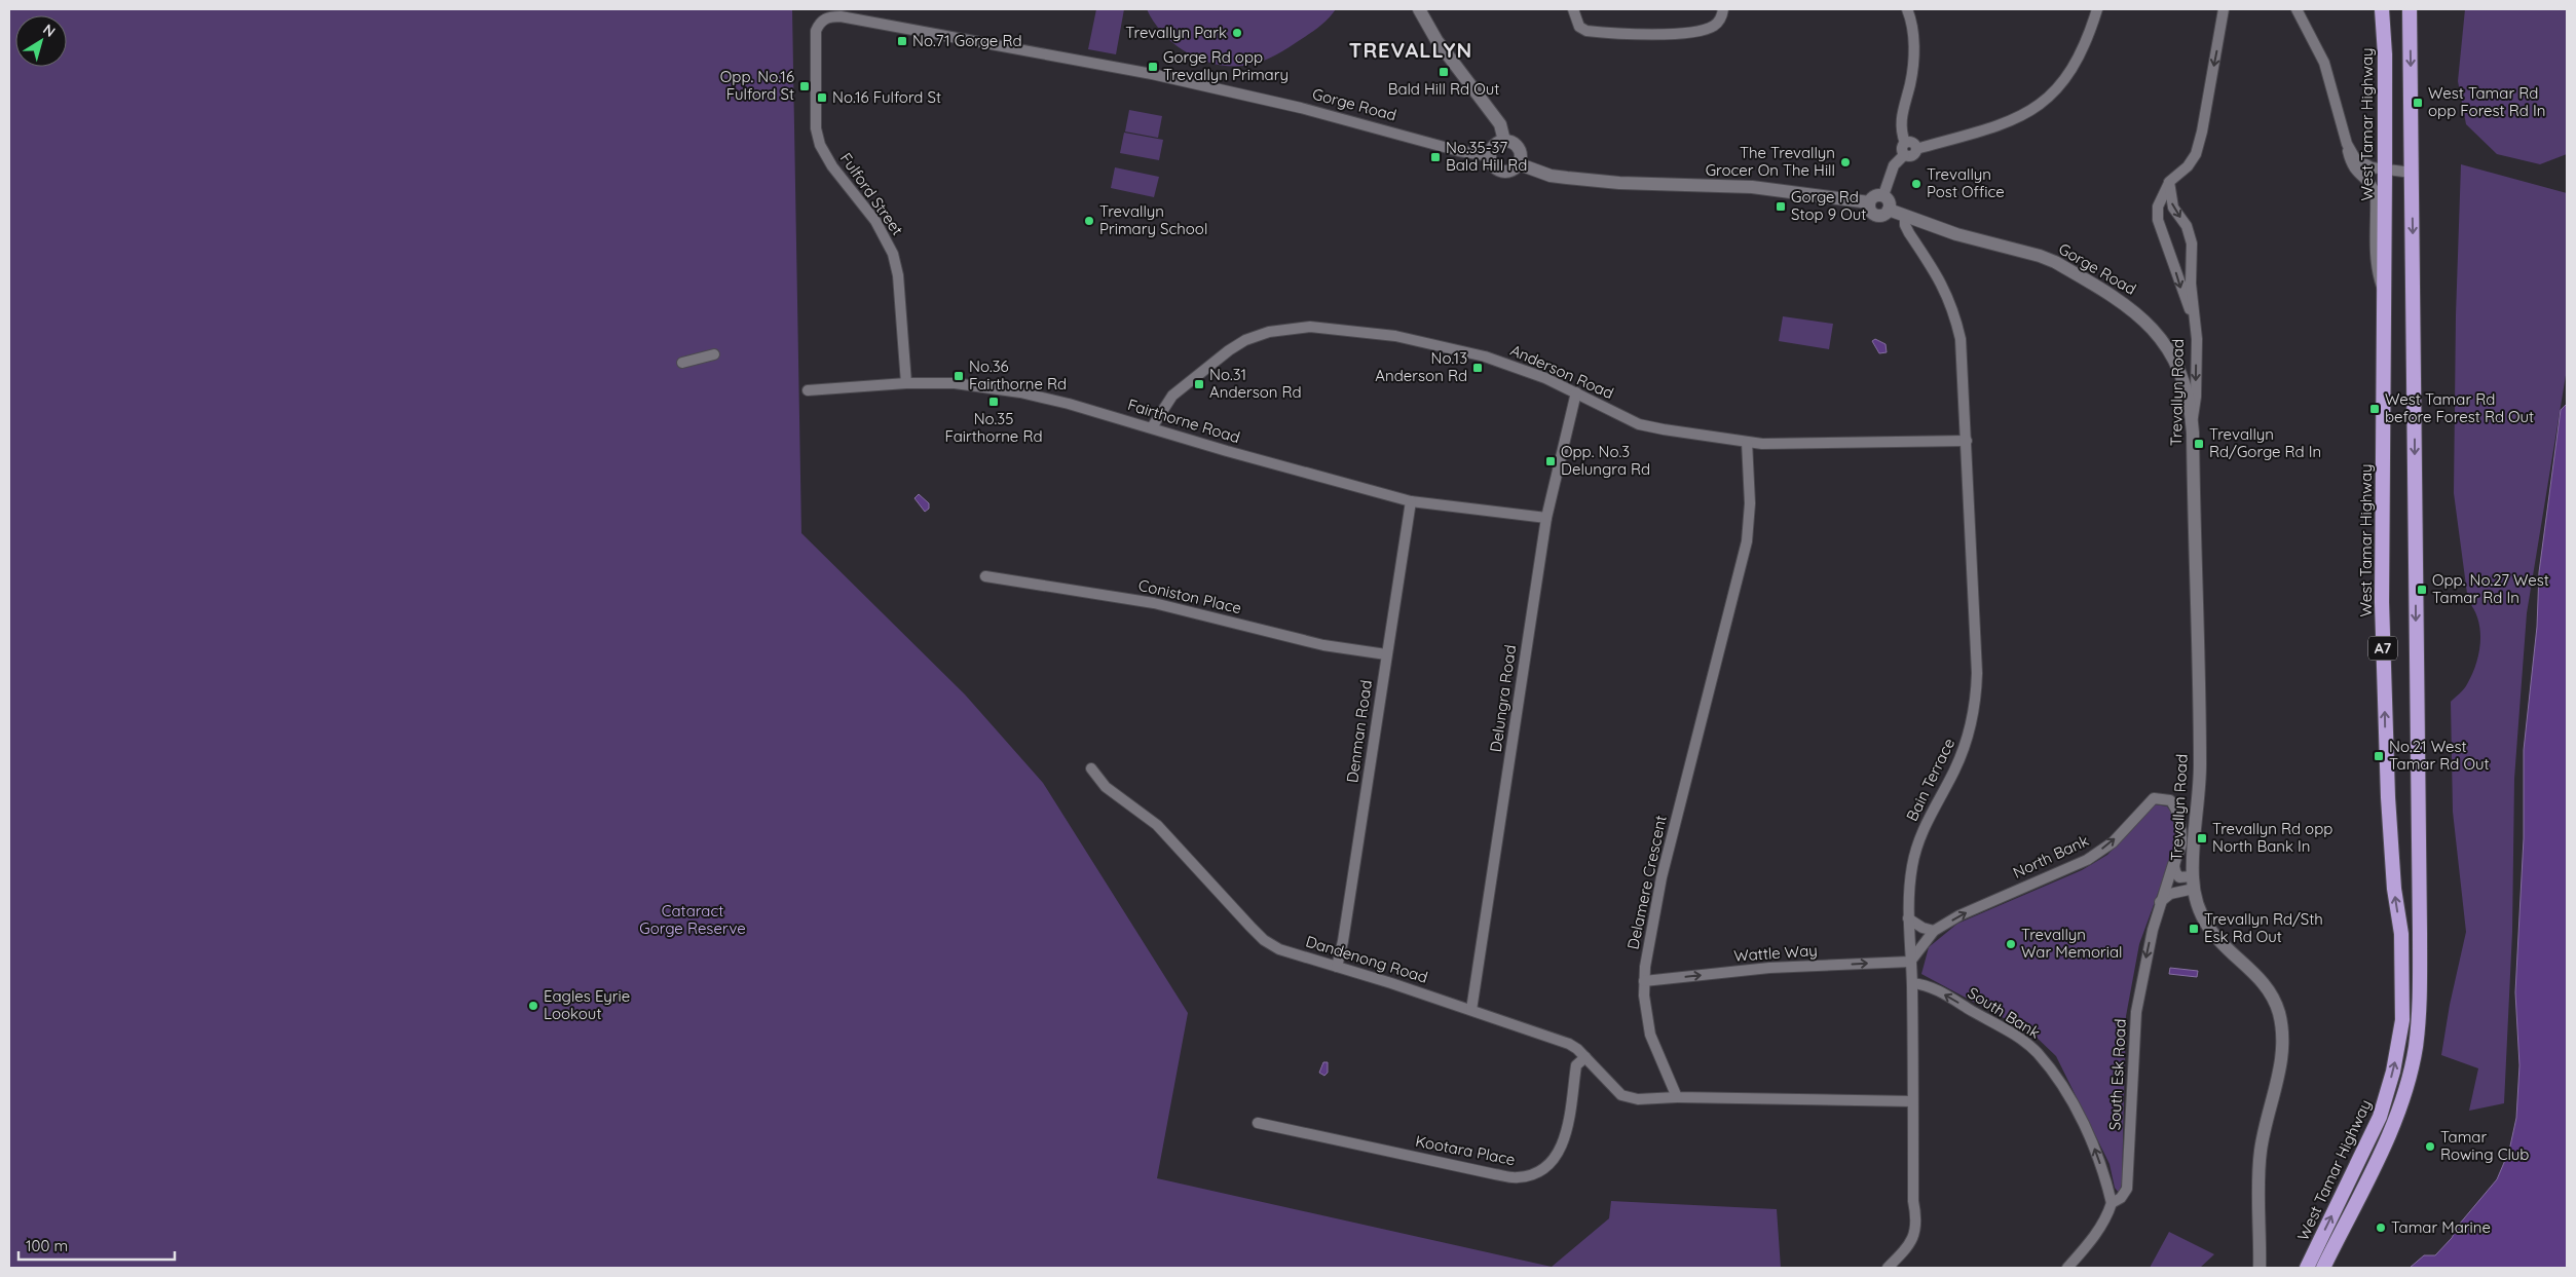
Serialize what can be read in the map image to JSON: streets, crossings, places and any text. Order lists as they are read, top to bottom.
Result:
{
  "streets": {
    "highway": ["West Tamar Highway", "A7"],
    "street": [
      "Gorge Road",
      "Fulford Street",
      "Anderson Road",
      "Trevallyn Road",
      "Fairthorne Road",
      "Coniston Place",
      "Delungra Road",
      "Denman Road",
      "Bain Terrace",
      "North Bank",
      "Delamere Crescent",
      "Wattle Way",
      "Dandenong Road",
      "South Bank",
      "South Esk Road",
      "Kootara Place"
    ]
  },
  "crossings": [
    ["Gorge Road", "Fulford Street"],
    ["Gorge Road", "Trevallyn Road"],
    ["Gorge Road", "Bain Terrace"],
    ["Fulford Street", "Fairthorne Road"],
    ["Anderson Road", "Fairthorne Road"],
    ["Anderson Road", "Delungra Road"],
    ["Anderson Road", "Bain Terrace"],
    ["Anderson Road", "Delamere Crescent"],
    ["Fairthorne Road", "Delungra Road"],
    ["Fairthorne Road", "Denman Road"],
    ["Coniston Place", "Denman Road"],
    ["Delungra Road", "Dandenong Road"],
    ["Denman Road", "Dandenong Road"],
    ["Bain Terrace", "North Bank"],
    ["Bain Terrace", "Wattle Way"],
    ["Bain Terrace", "South Bank"],
    ["North Bank", "Wattle Way"],
    ["North Bank", "South Esk Road"],
    ["Delamere Crescent", "Wattle Way"],
    ["Delamere Crescent", "Dandenong Road"],
    ["Dandenong Road", "Kootara Place"],
    ["South Bank", "South Esk Road"]
  ],
  "one_way": [
    "Trevallyn Road",
    "Wattle Way",
    "South Bank",
    "South Esk Road"
  ],
  "districts": ["TREVALLYN"],
  "parks": ["Cataract Gorge Reserve"],
  "places": {
    "other": [
      "Trevallyn Park",
      "The Trevallyn Grocer On The Hill",
      "Trevallyn Post Office",
      "Trevallyn Primary School",
      "Trevallyn War Memorial",
      "Eagles Eyrie Lookout",
      "Tamar Rowing Club",
      "Tamar Marine"
    ],
    "transit": [
      "No.71 Gorge Rd",
      "Gorge Rd opp Trevallyn Primary",
      "Bald Hill Rd Out",
      "Opp. No.16 Fulford St",
      "No.16 Fulford St",
      "West Tamar Rd opp Forest Rd In",
      "No.35-37 Bald Hill Rd",
      "Gorge Rd Stop 9 Out",
      "No.13 Anderson Rd",
      "No.36 Fairthorne Rd",
      "No.31 Anderson Rd",
      "No.35 Fairthorne Rd",
      "West Tamar Rd before Forest Rd Out",
      "Trevallyn Rd/Gorge Rd In",
      "Opp. No.3 Delungra Rd",
      "Opp. No.27 West Tamar Rd In",
      "No.21 West Tamar Rd Out",
      "Trevallyn Rd opp North Bank In",
      "Trevallyn Rd/Sth Esk Rd Out"
    ]
  },
  "scale_bar": "100 m",
  "north": "top right"
}
